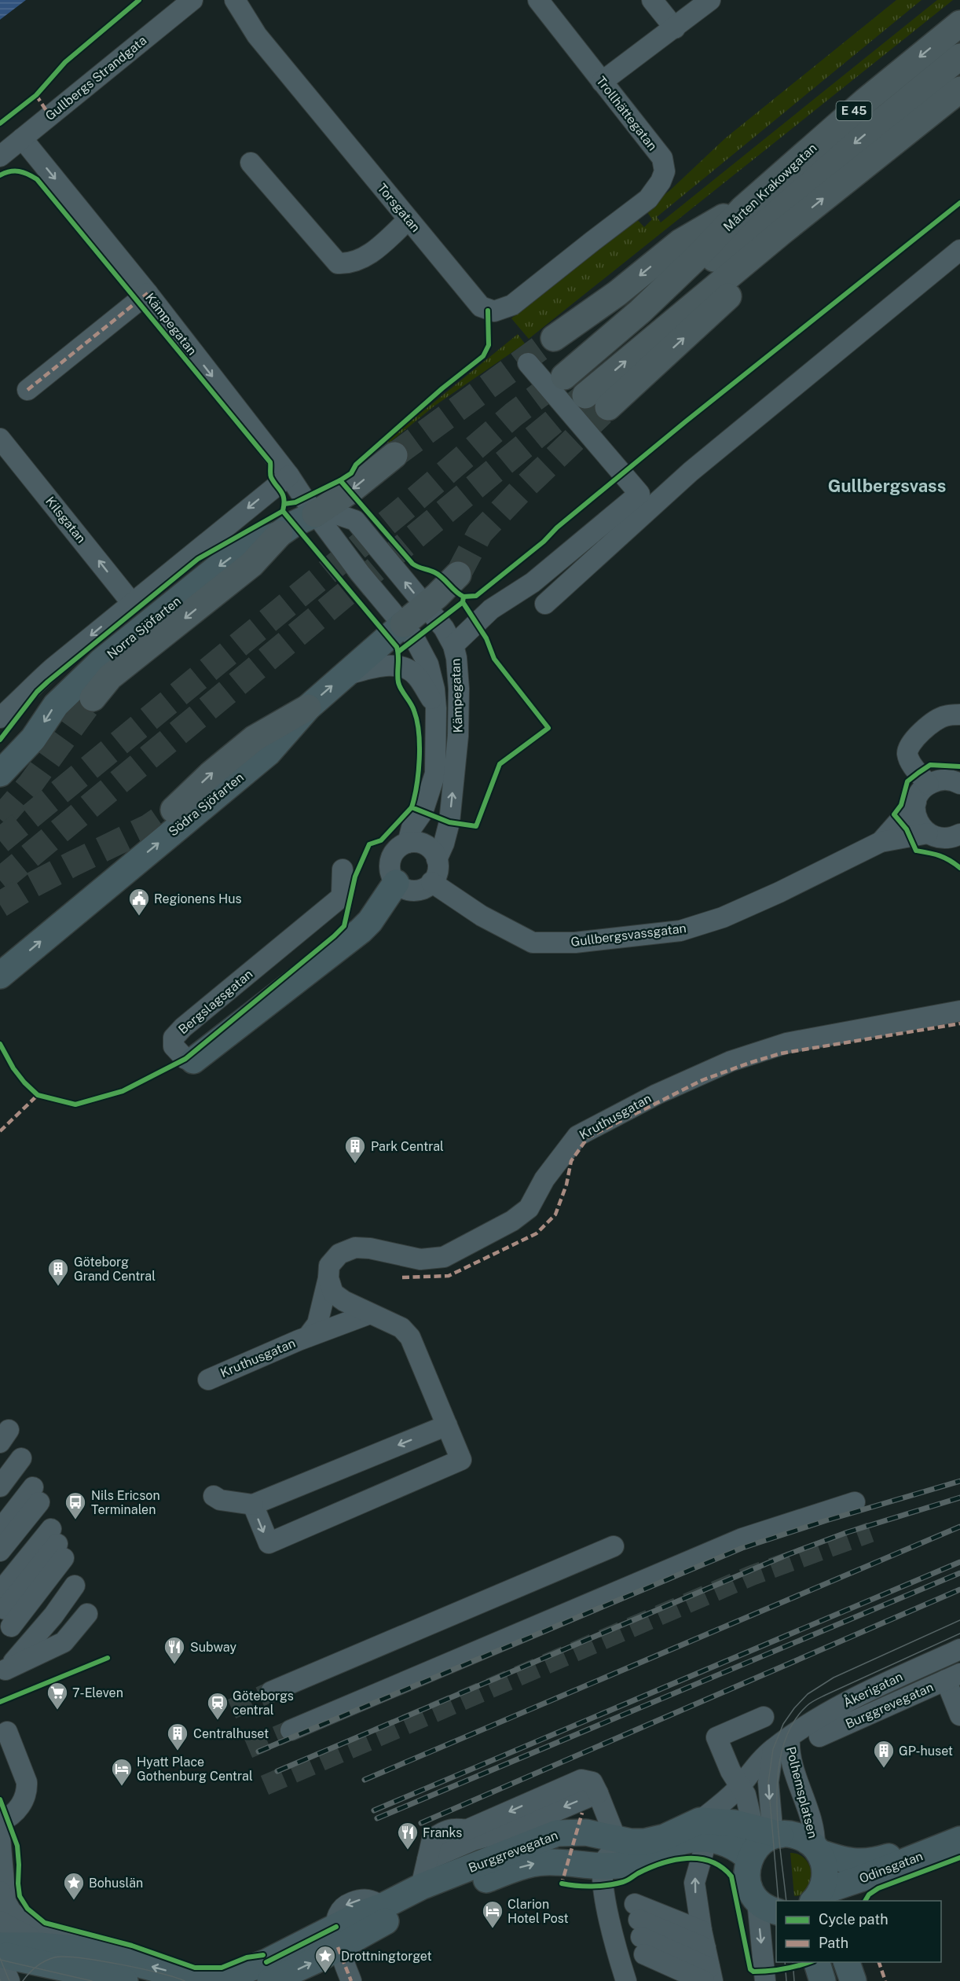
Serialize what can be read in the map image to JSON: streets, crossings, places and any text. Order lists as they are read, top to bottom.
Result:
{
  "streets": {
    "highway": ["E 45", "Mårten Krakowgatan"],
    "main road": [
      "Norra Sjöfarten",
      "Södra Sjöfarten",
      "Bergslagsgatan",
      "Burggrevegatan",
      "Polhemsplatsen",
      "Odinsgatan"
    ],
    "street": [
      "Gullbergs Strandgata",
      "Trollhättegatan",
      "Torsgatan",
      "Kämpegatan",
      "Kilsgatan",
      "Gullbergsvassgatan",
      "Kruthusgatan",
      "Åkerigatan"
    ]
  },
  "crossings": [
    ["Gullbergs Strandgata", "Kämpegatan"],
    ["Trollhättegatan", "Torsgatan"],
    ["Kämpegatan", "Norra Sjöfarten"],
    ["Kämpegatan", "Södra Sjöfarten"],
    ["Kämpegatan", "Gullbergsvassgatan"],
    ["Kämpegatan", "Bergslagsgatan"],
    ["Gullbergsvassgatan", "Bergslagsgatan"],
    ["Åkerigatan", "Burggrevegatan"],
    ["Åkerigatan", "Polhemsplatsen"],
    ["Burggrevegatan", "Polhemsplatsen"],
    ["Polhemsplatsen", "Odinsgatan"]
  ],
  "one_way": ["Kilsgatan", "Norra Sjöfarten", "Södra Sjöfarten"],
  "districts": ["Gullbergsvass"],
  "places": {
    "public building": ["Regionens Hus"],
    "building": [
      "Park Central",
      "Göteborg Grand Central",
      "Centralhuset",
      "GP-huset"
    ],
    "bus stop": ["Nils Ericson Terminalen"],
    "restaurant": ["Subway", "Franks"],
    "supermarket": ["7-Eleven"],
    "station": ["Göteborgs central"],
    "hotel": ["Hyatt Place Gothenburg Central", "Clarion Hotel Post"],
    "place": ["Bohuslän", "Drottningtorget"]
  },
  "legend": ["Cycle path", "Path"]
}
